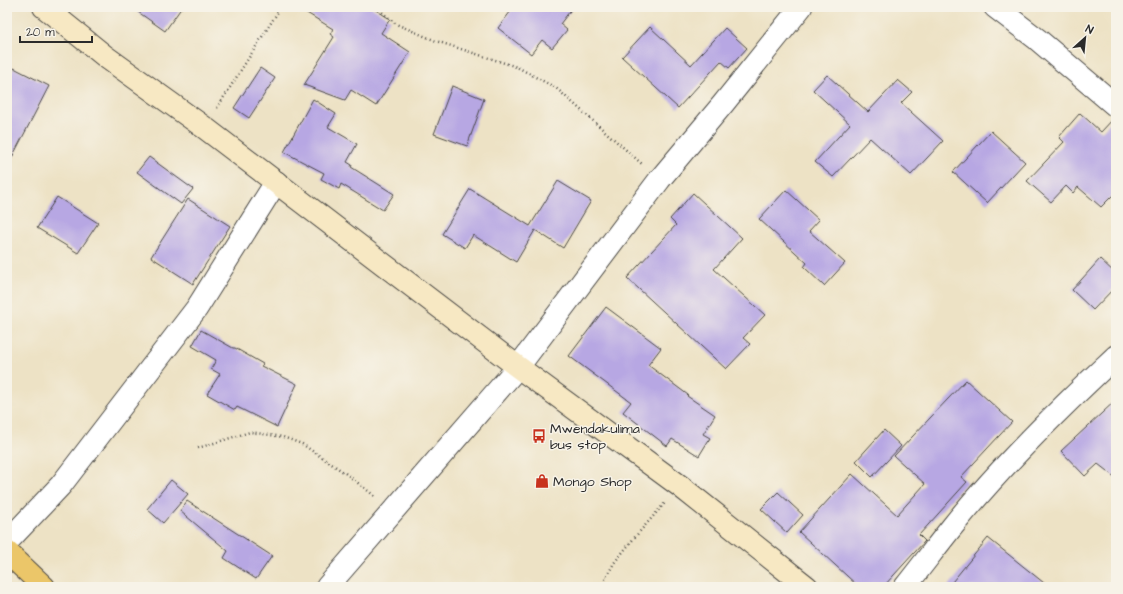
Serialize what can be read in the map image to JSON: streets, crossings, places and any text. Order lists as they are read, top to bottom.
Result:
{
  "places": {
    "bus stop": ["Mwendakulima bus stop"],
    "shop": ["Mongo Shop"]
  },
  "scale_bar": "20 m",
  "north": "top right"
}
